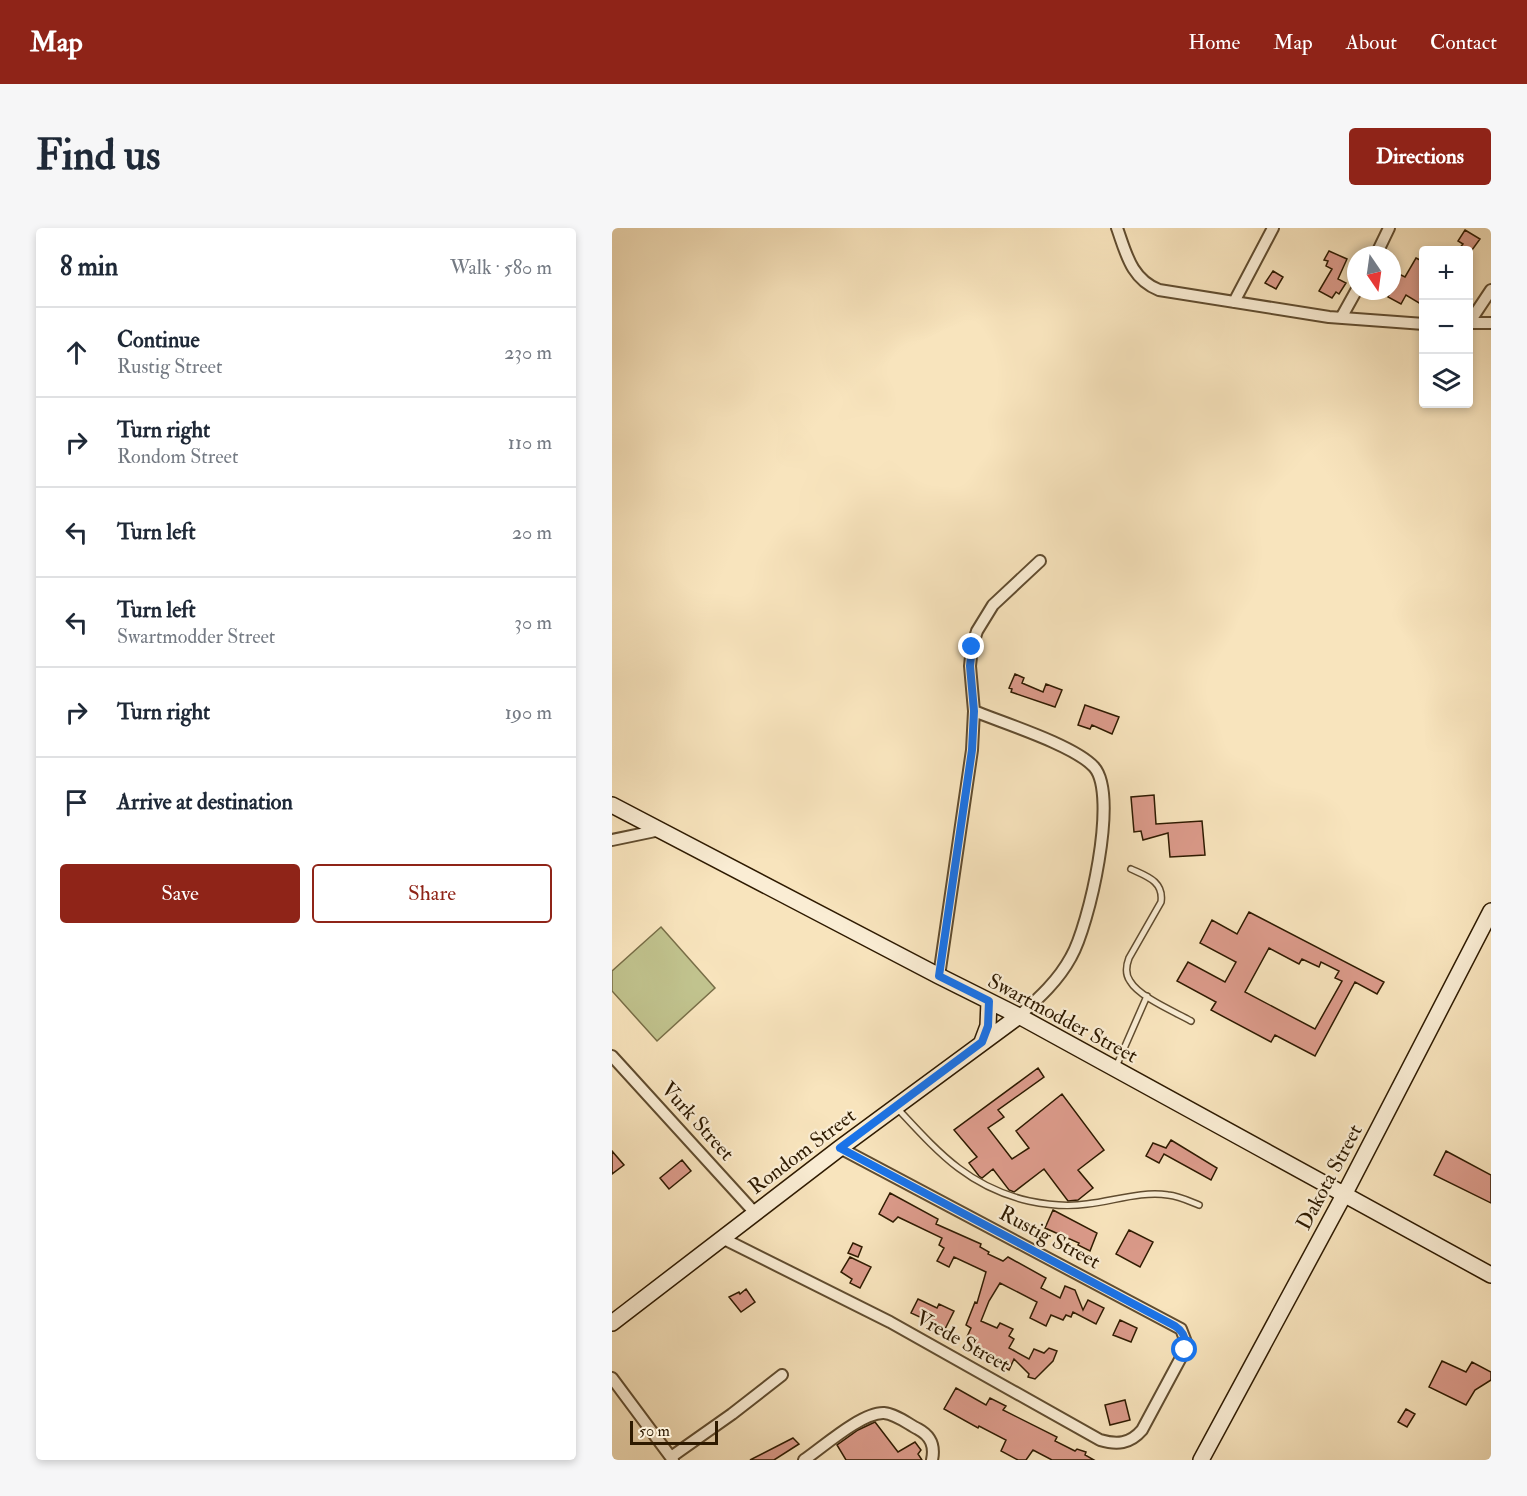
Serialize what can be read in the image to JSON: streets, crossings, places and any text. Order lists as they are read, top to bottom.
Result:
{
  "streets": {
    "street": [
      "Swartmodder Street",
      "Vurk Street",
      "Rondom Street",
      "Dakota Street",
      "Rustig Street",
      "Vrede Street"
    ]
  },
  "crossings": [
    ["Swartmodder Street", "Rondom Street"],
    ["Swartmodder Street", "Dakota Street"],
    ["Vurk Street", "Rondom Street"],
    ["Rondom Street", "Rustig Street"],
    ["Rondom Street", "Vrede Street"],
    ["Rustig Street", "Vrede Street"]
  ],
  "scale_bar": "50 m",
  "north": "bottom",
  "page": {
    "header": "Map",
    "nav": [
      "Home",
      "Map",
      "About",
      "Contact"
    ],
    "buttons": [
      "Directions",
      ["Save", "Share"]
    ],
    "title": "Find us",
    "heading": ["8 min", "Walk · 580 m"],
    "map_buttons": ["+", "−"],
    "list": [
      ["Continue", "Rustig Street", "230 m"],
      ["Turn right", "Rondom Street", "110 m"],
      ["Turn left", "20 m"],
      ["Turn left", "Swartmodder Street", "30 m"],
      ["Turn right", "190 m"],
      "Arrive at destination"
    ],
    "scale": "50 m"
  }
}
